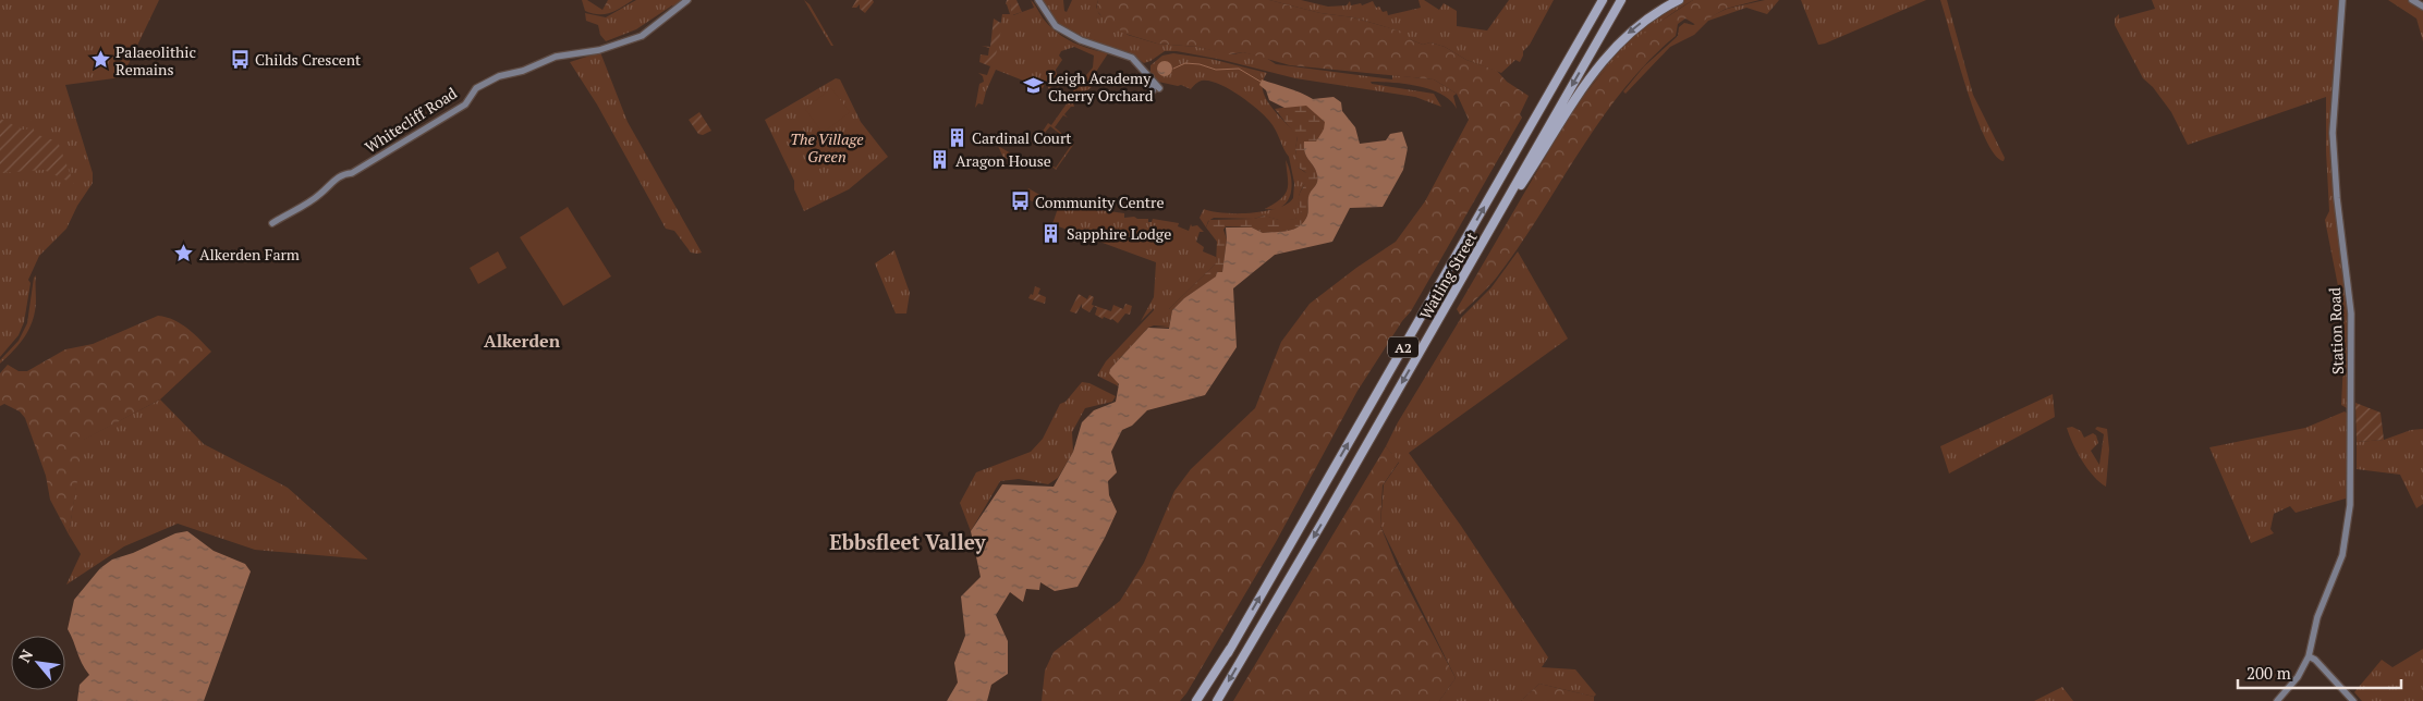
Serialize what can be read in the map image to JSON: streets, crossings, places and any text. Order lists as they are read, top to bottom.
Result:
{
  "streets": {
    "highway": ["Watling Street", "A2"],
    "main road": ["Whitecliff Road", "Station Road"]
  },
  "crossings": [
    ["Watling Street", "A2"]
  ],
  "districts": ["Alkerden", "Ebbsfleet Valley"],
  "parks": ["The Village Green"],
  "places": {
    "bus stop": ["Childs Crescent", "Community Centre"],
    "place": ["Palaeolithic Remains", "Alkerden Farm"],
    "school or university": ["Leigh Academy Cherry Orchard"],
    "building": ["Cardinal Court", "Aragon House", "Sapphire Lodge"]
  },
  "scale_bar": "200 m",
  "north": "top left"
}
